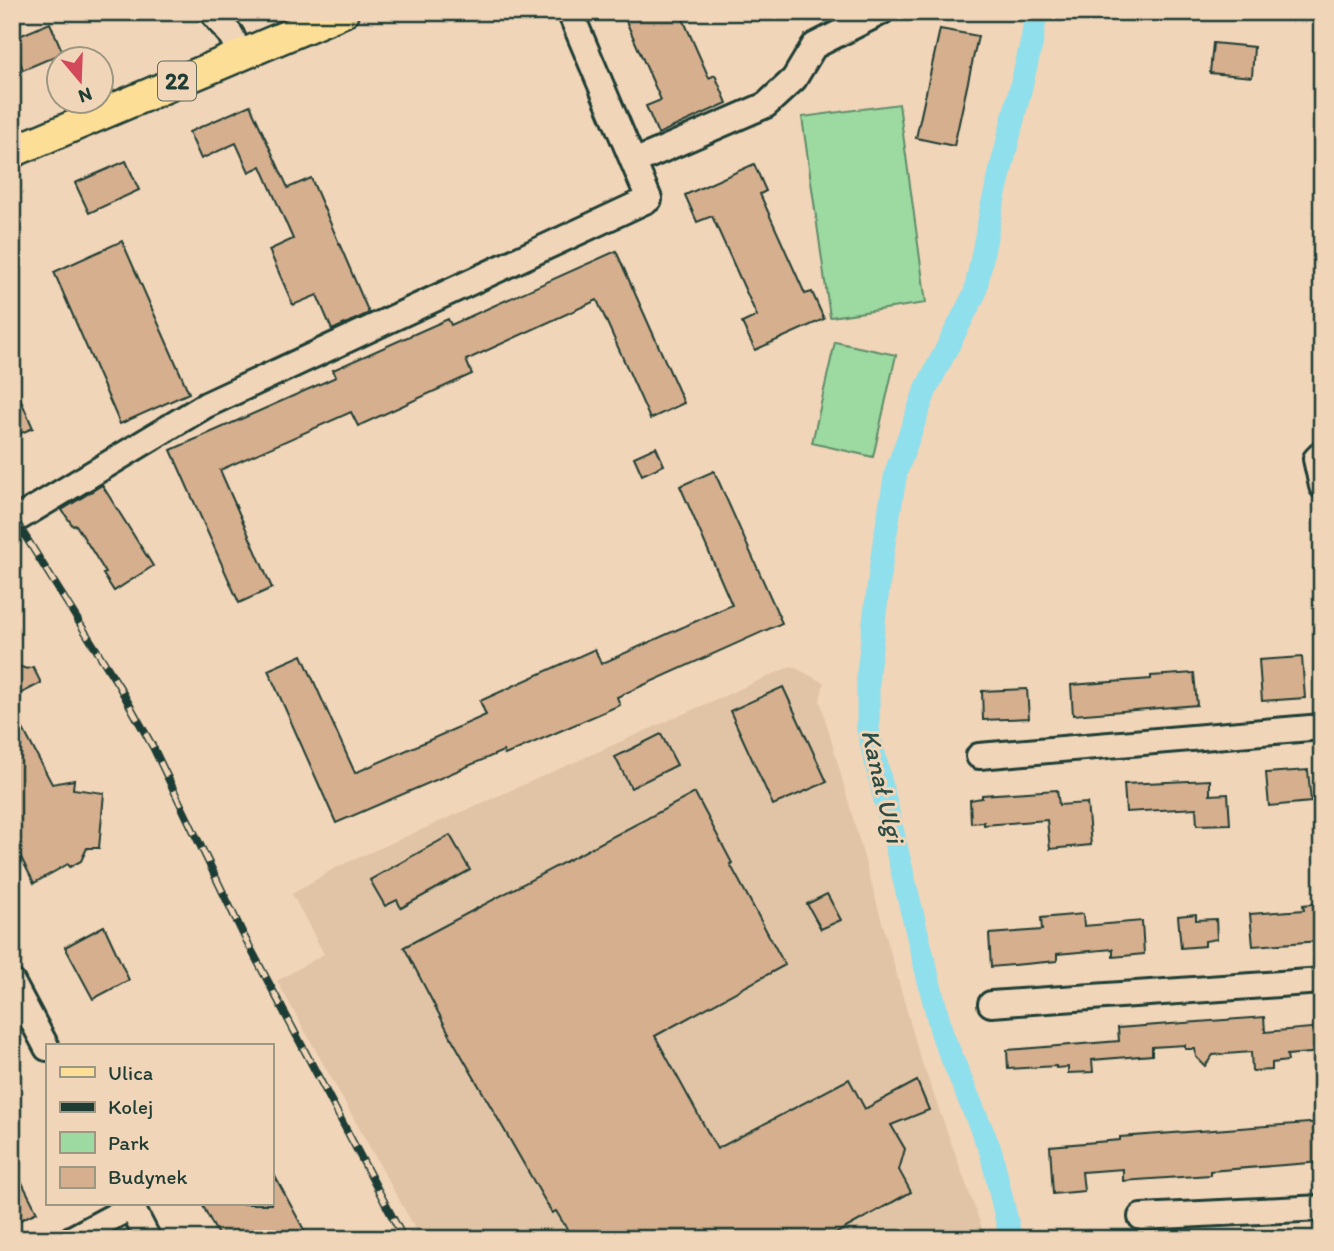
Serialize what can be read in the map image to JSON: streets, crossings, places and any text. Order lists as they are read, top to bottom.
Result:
{
  "streets": {
    "main road": ["22"]
  },
  "water": ["Kanał Ulgi"],
  "legend": [
    "Ulica",
    "Kolej",
    "Park",
    "Budynek"
  ],
  "north": "bottom"
}
